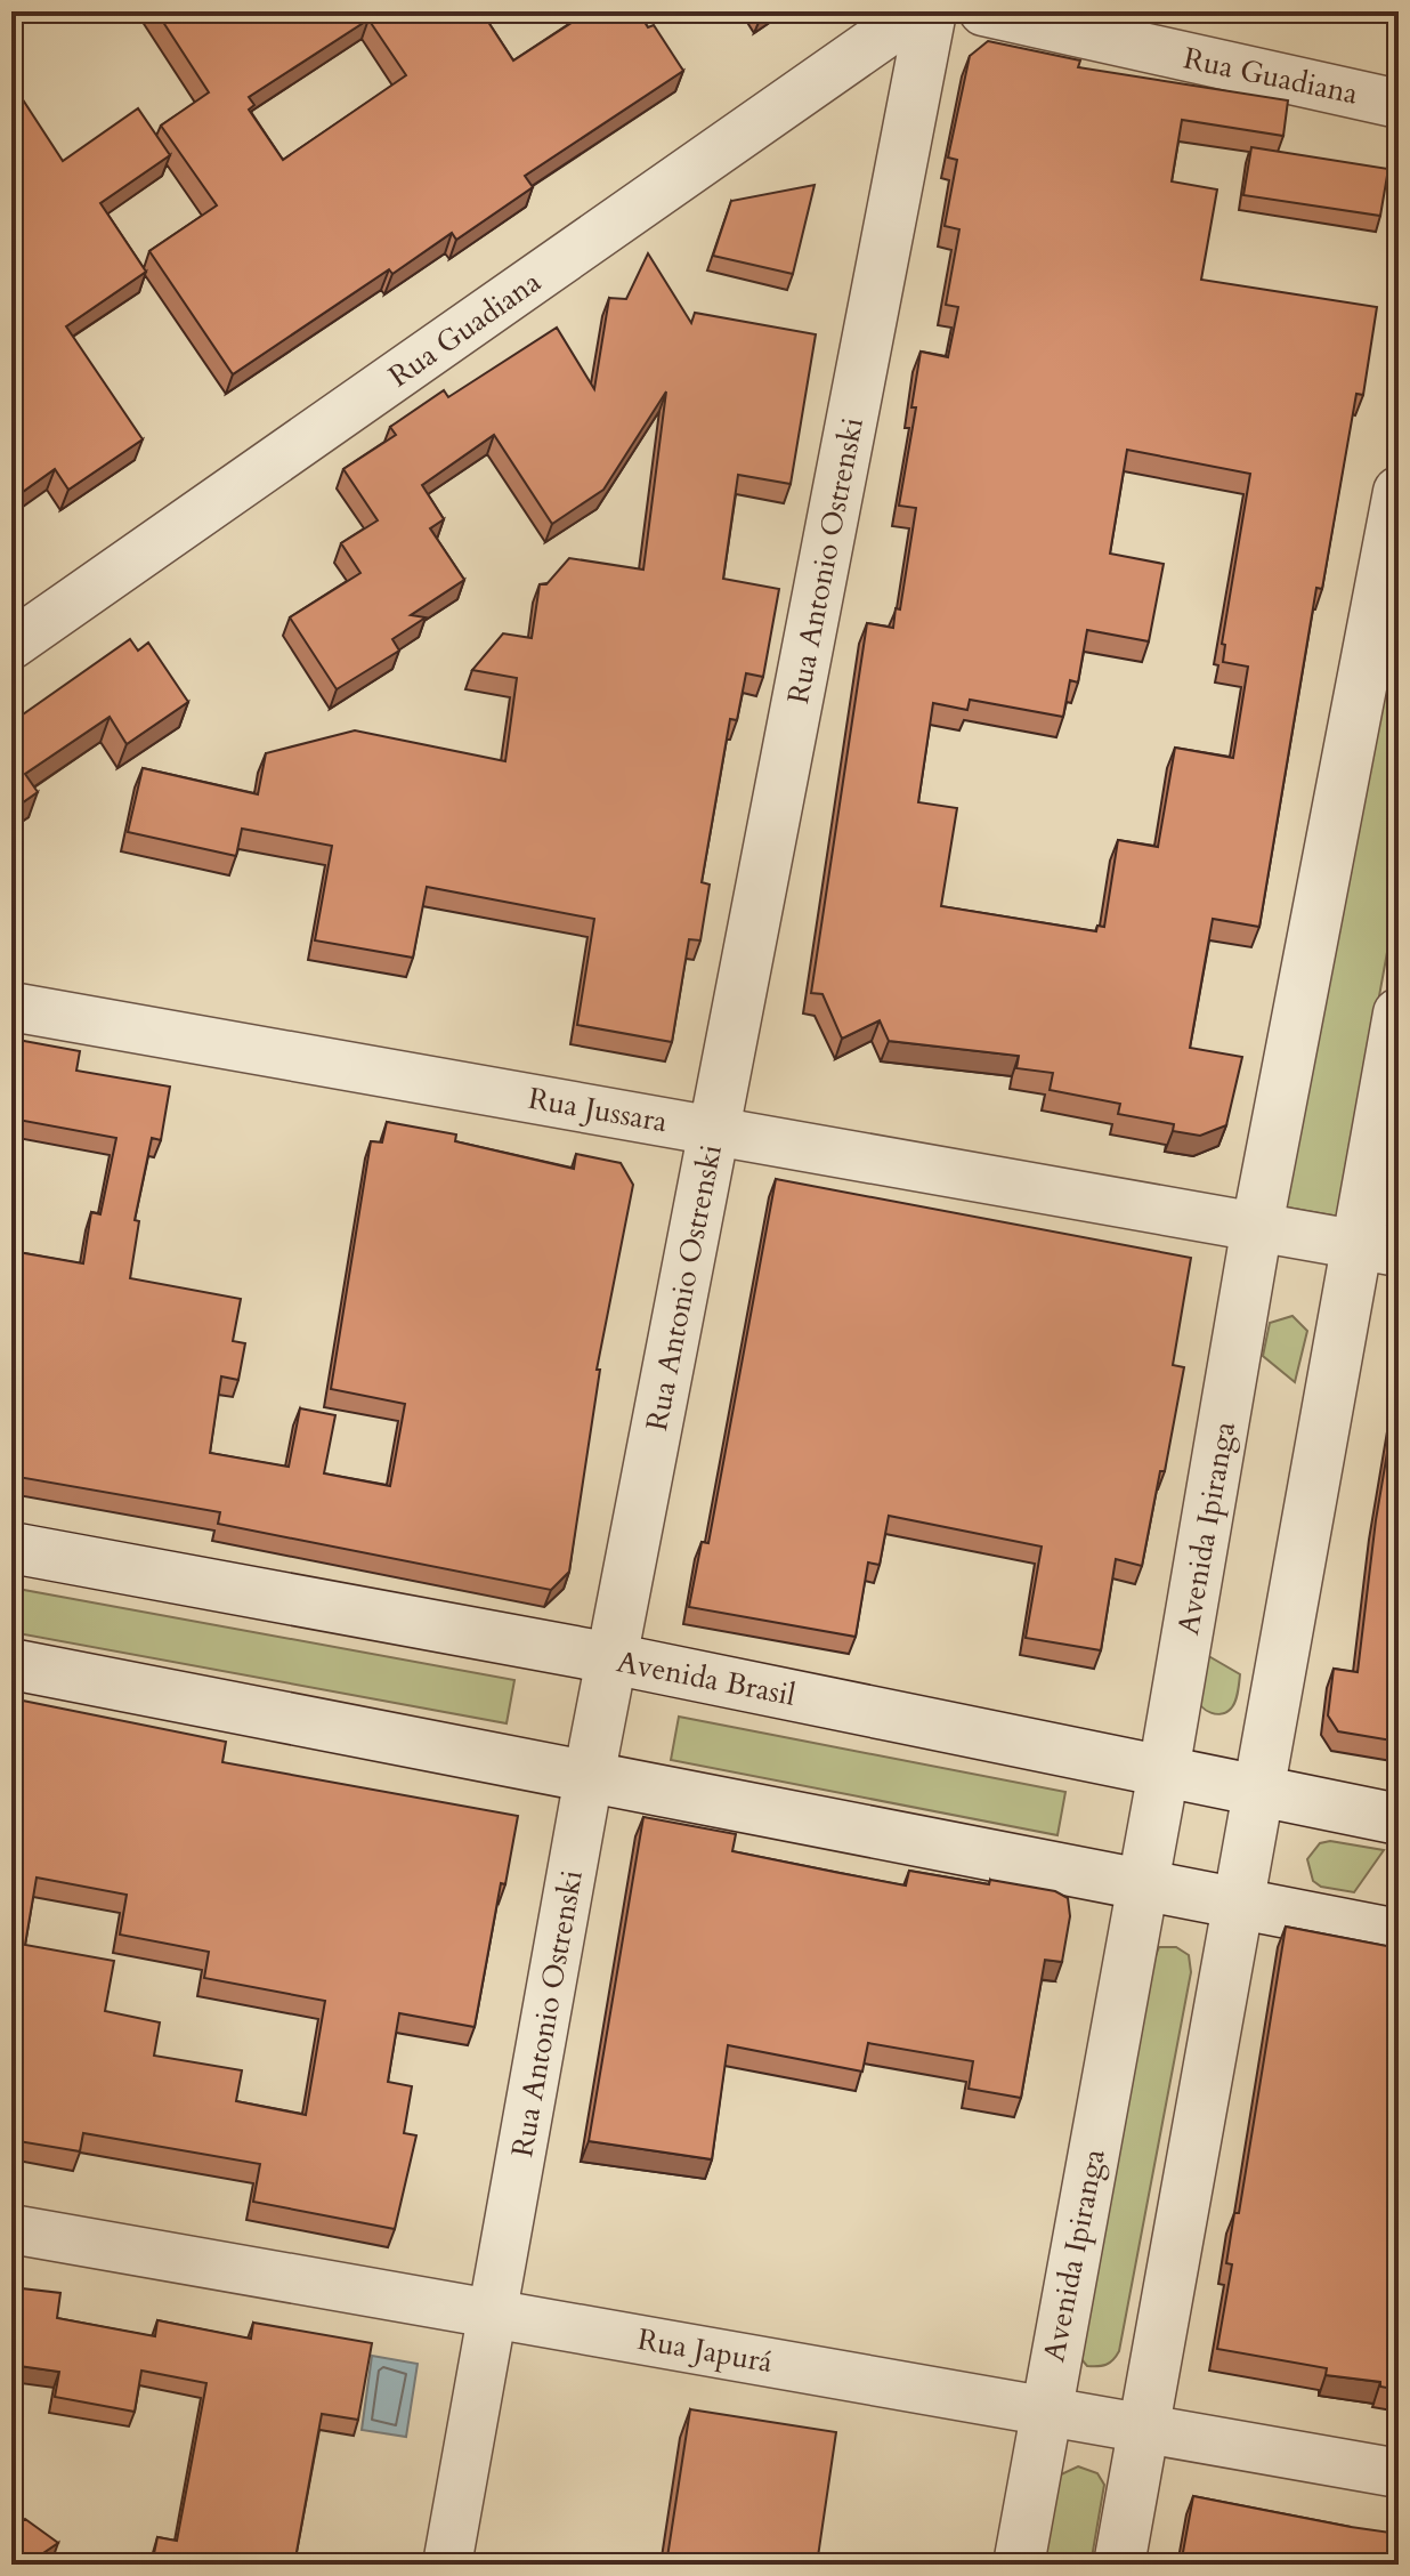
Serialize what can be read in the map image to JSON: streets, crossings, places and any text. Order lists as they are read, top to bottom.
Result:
{
  "streets": {
    "street": [
      "Rua Guadiana",
      "Rua Antonio Ostrenski",
      "Rua Jussara",
      "Avenida Ipiranga",
      "Avenida Brasil",
      "Rua Japurá"
    ]
  },
  "crossings": [
    ["Rua Antonio Ostrenski", "Rua Jussara"],
    ["Rua Antonio Ostrenski", "Avenida Brasil"],
    ["Rua Antonio Ostrenski", "Rua Japurá"],
    ["Rua Jussara", "Avenida Ipiranga"],
    ["Avenida Ipiranga", "Avenida Brasil"],
    ["Avenida Ipiranga", "Rua Japurá"]
  ]
}
